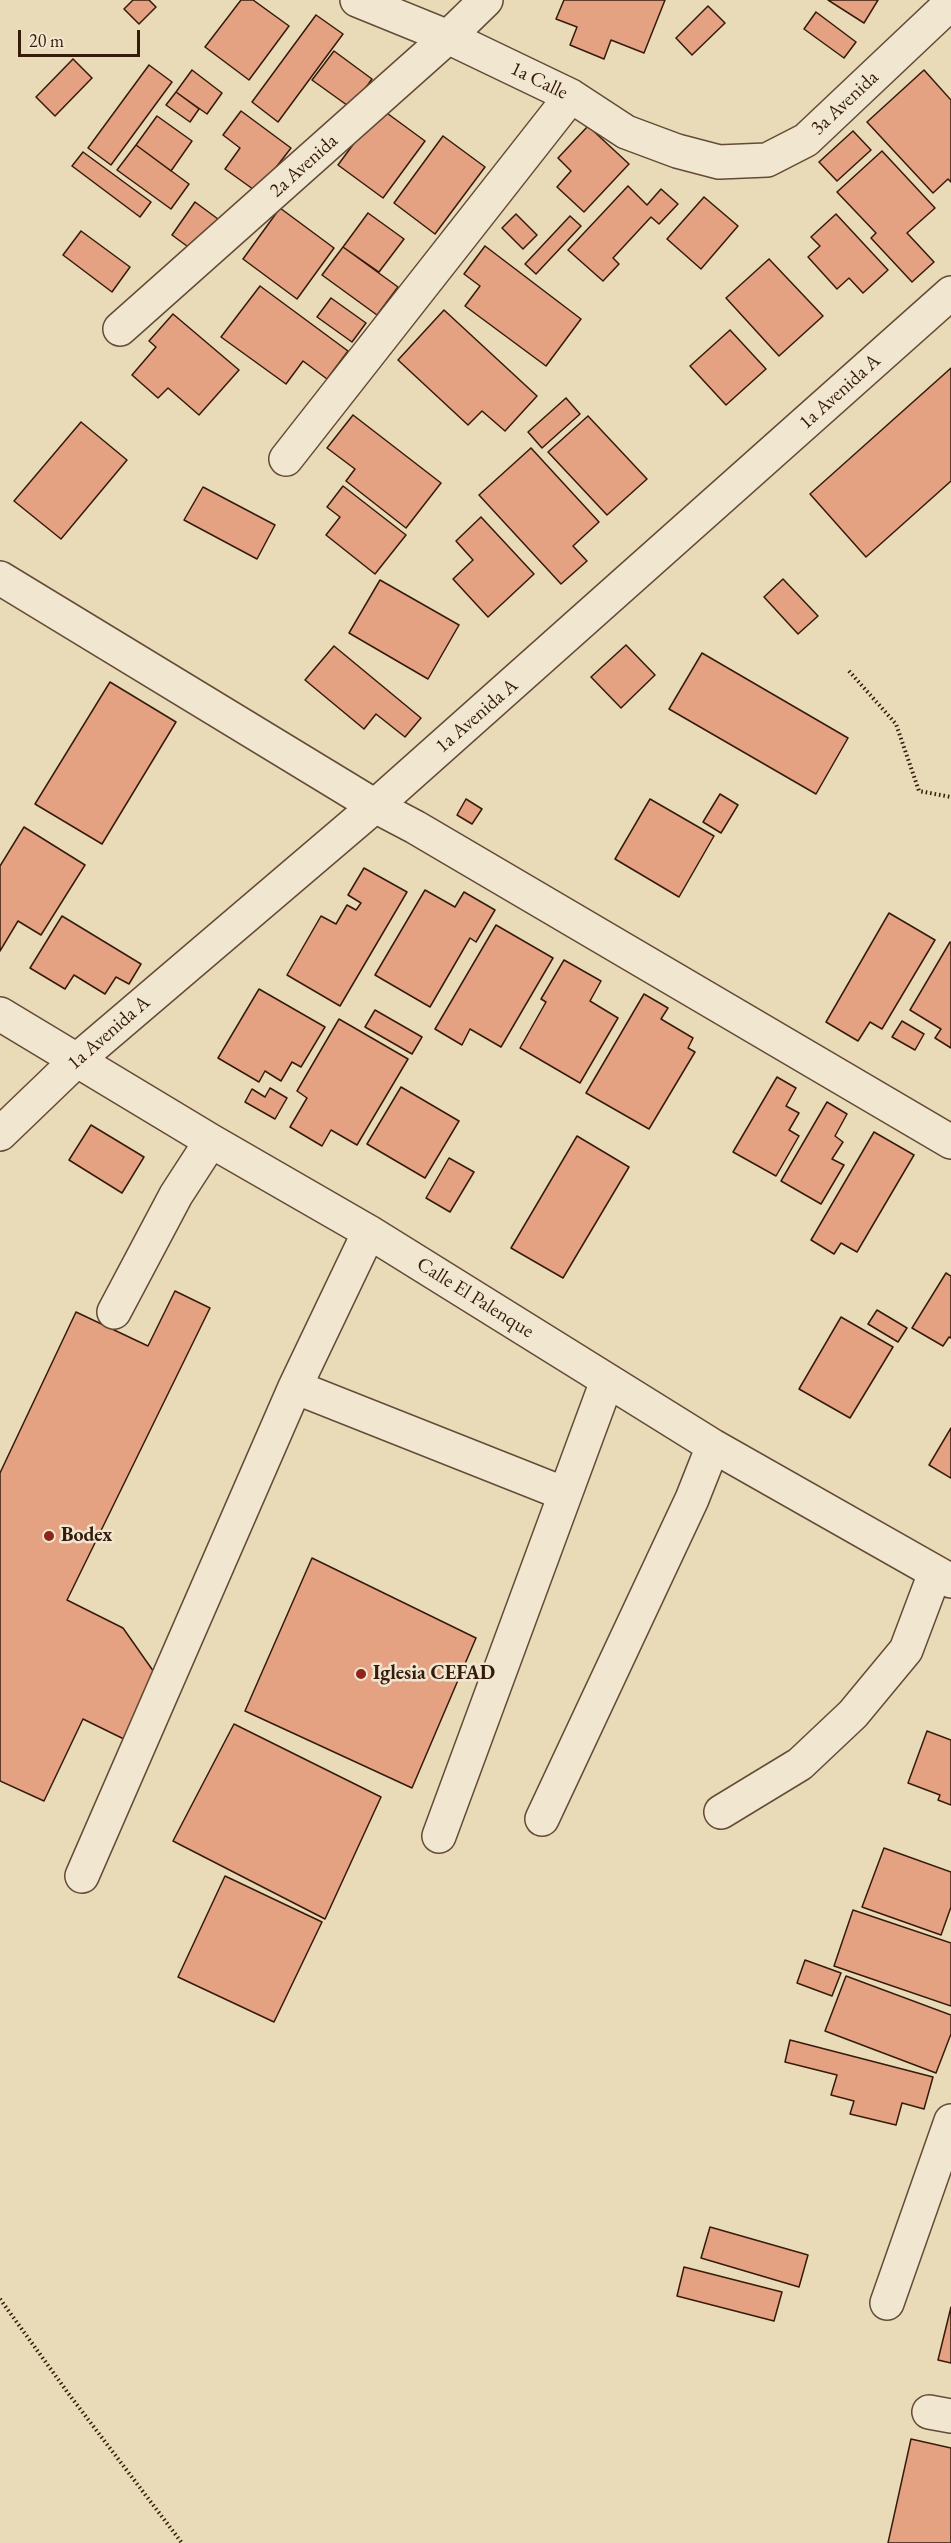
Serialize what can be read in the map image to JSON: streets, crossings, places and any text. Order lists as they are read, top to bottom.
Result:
{
  "streets": {
    "street": [
      "1a Calle",
      "3a Avenida",
      "2a Avenida",
      "1a Avenida A",
      "Calle El Palenque"
    ]
  },
  "crossings": [
    ["1a Calle", "3a Avenida"],
    ["1a Calle", "2a Avenida"],
    ["1a Avenida A", "Calle El Palenque"]
  ],
  "places": ["Bodex", "Iglesia CEFAD"],
  "scale_bar": "20 m"
}
